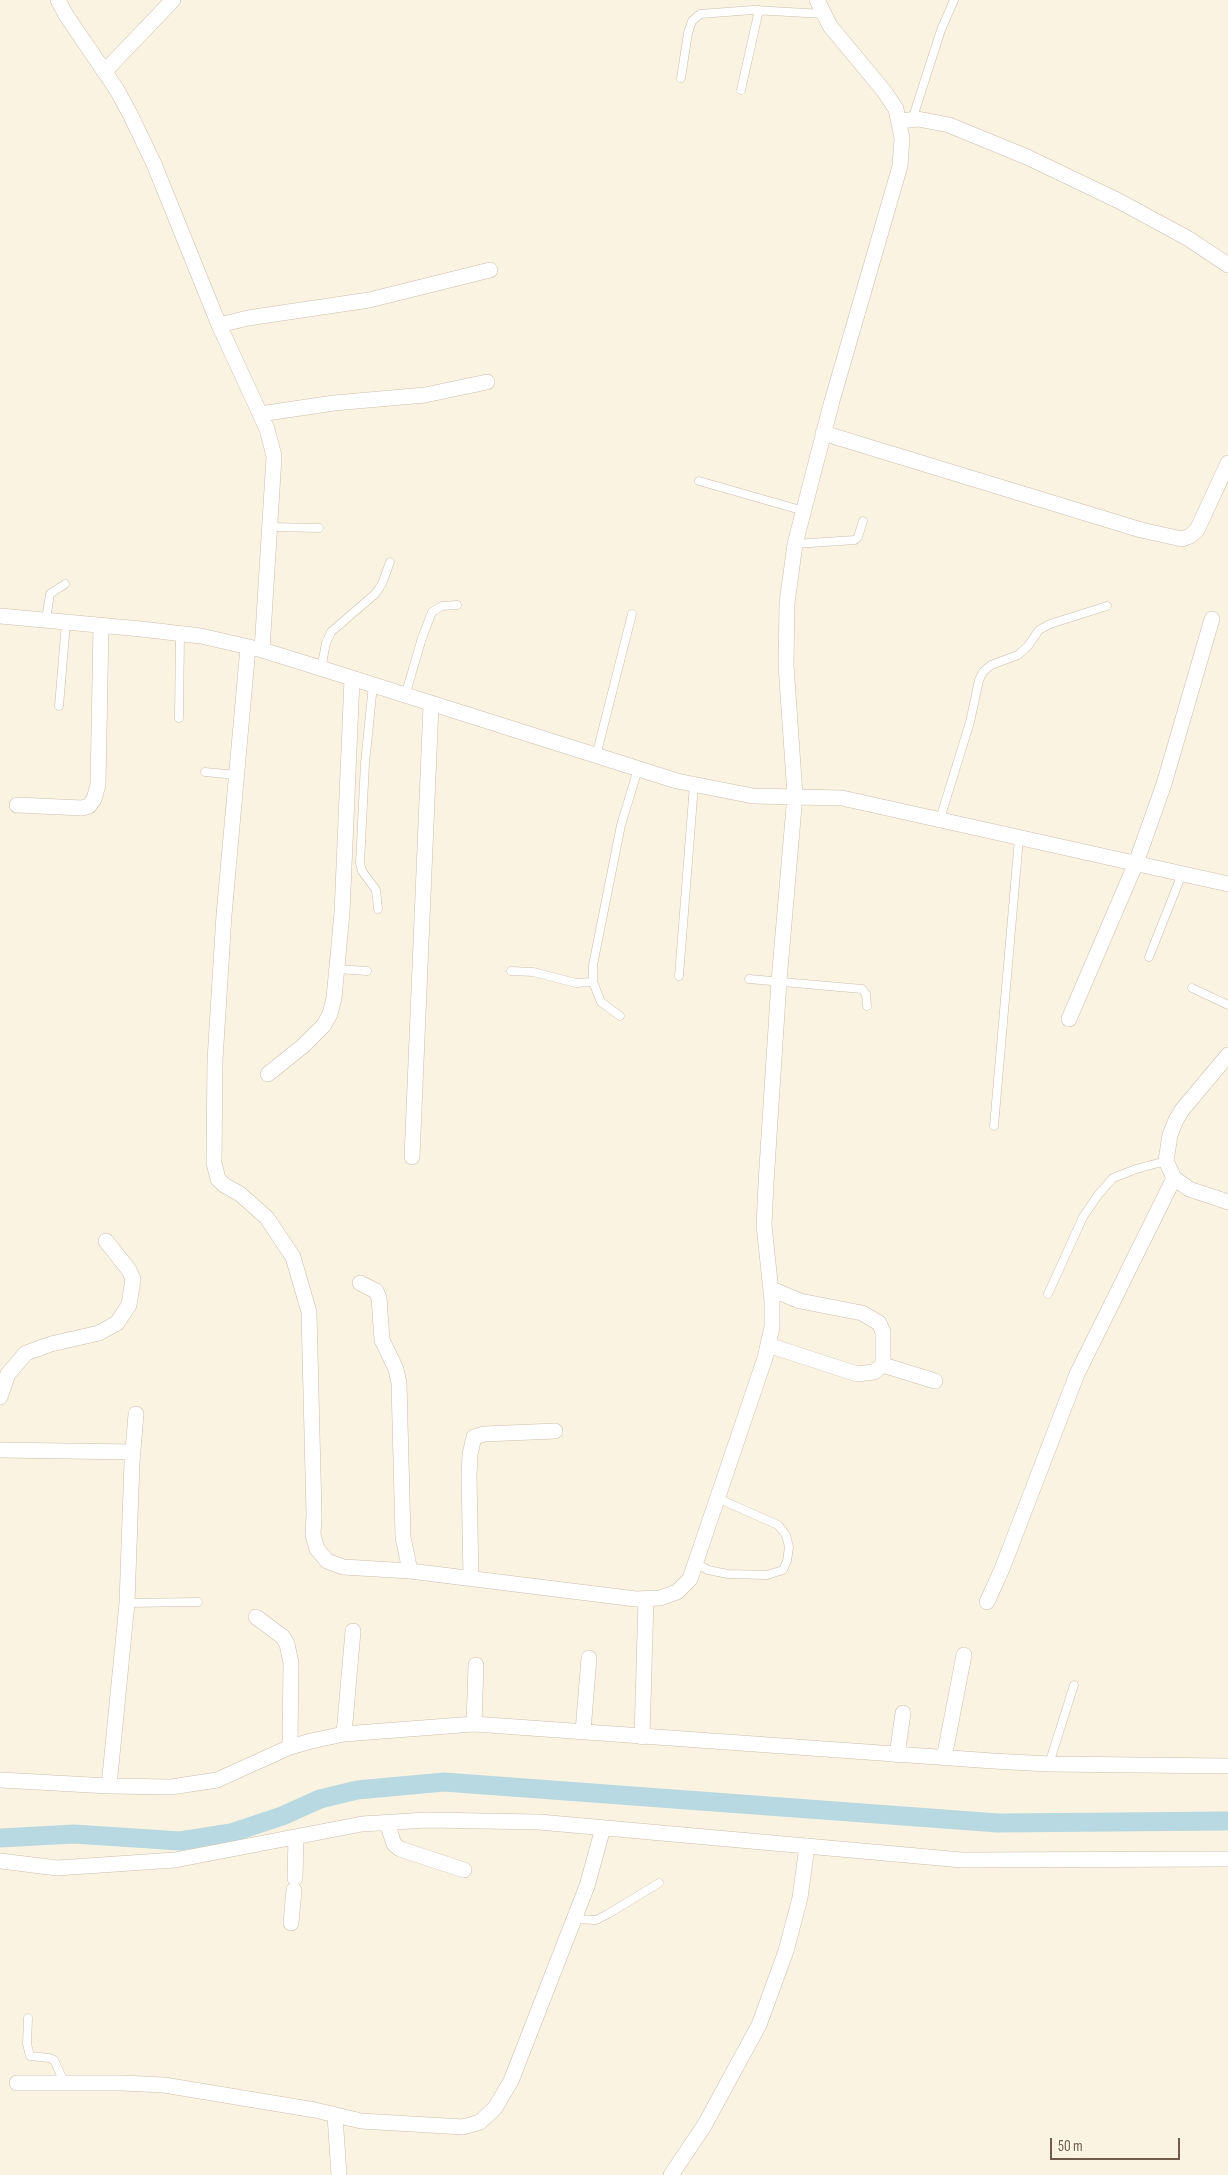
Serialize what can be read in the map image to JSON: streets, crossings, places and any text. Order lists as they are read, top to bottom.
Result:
{
  "scale_bar": "50 m"
}
